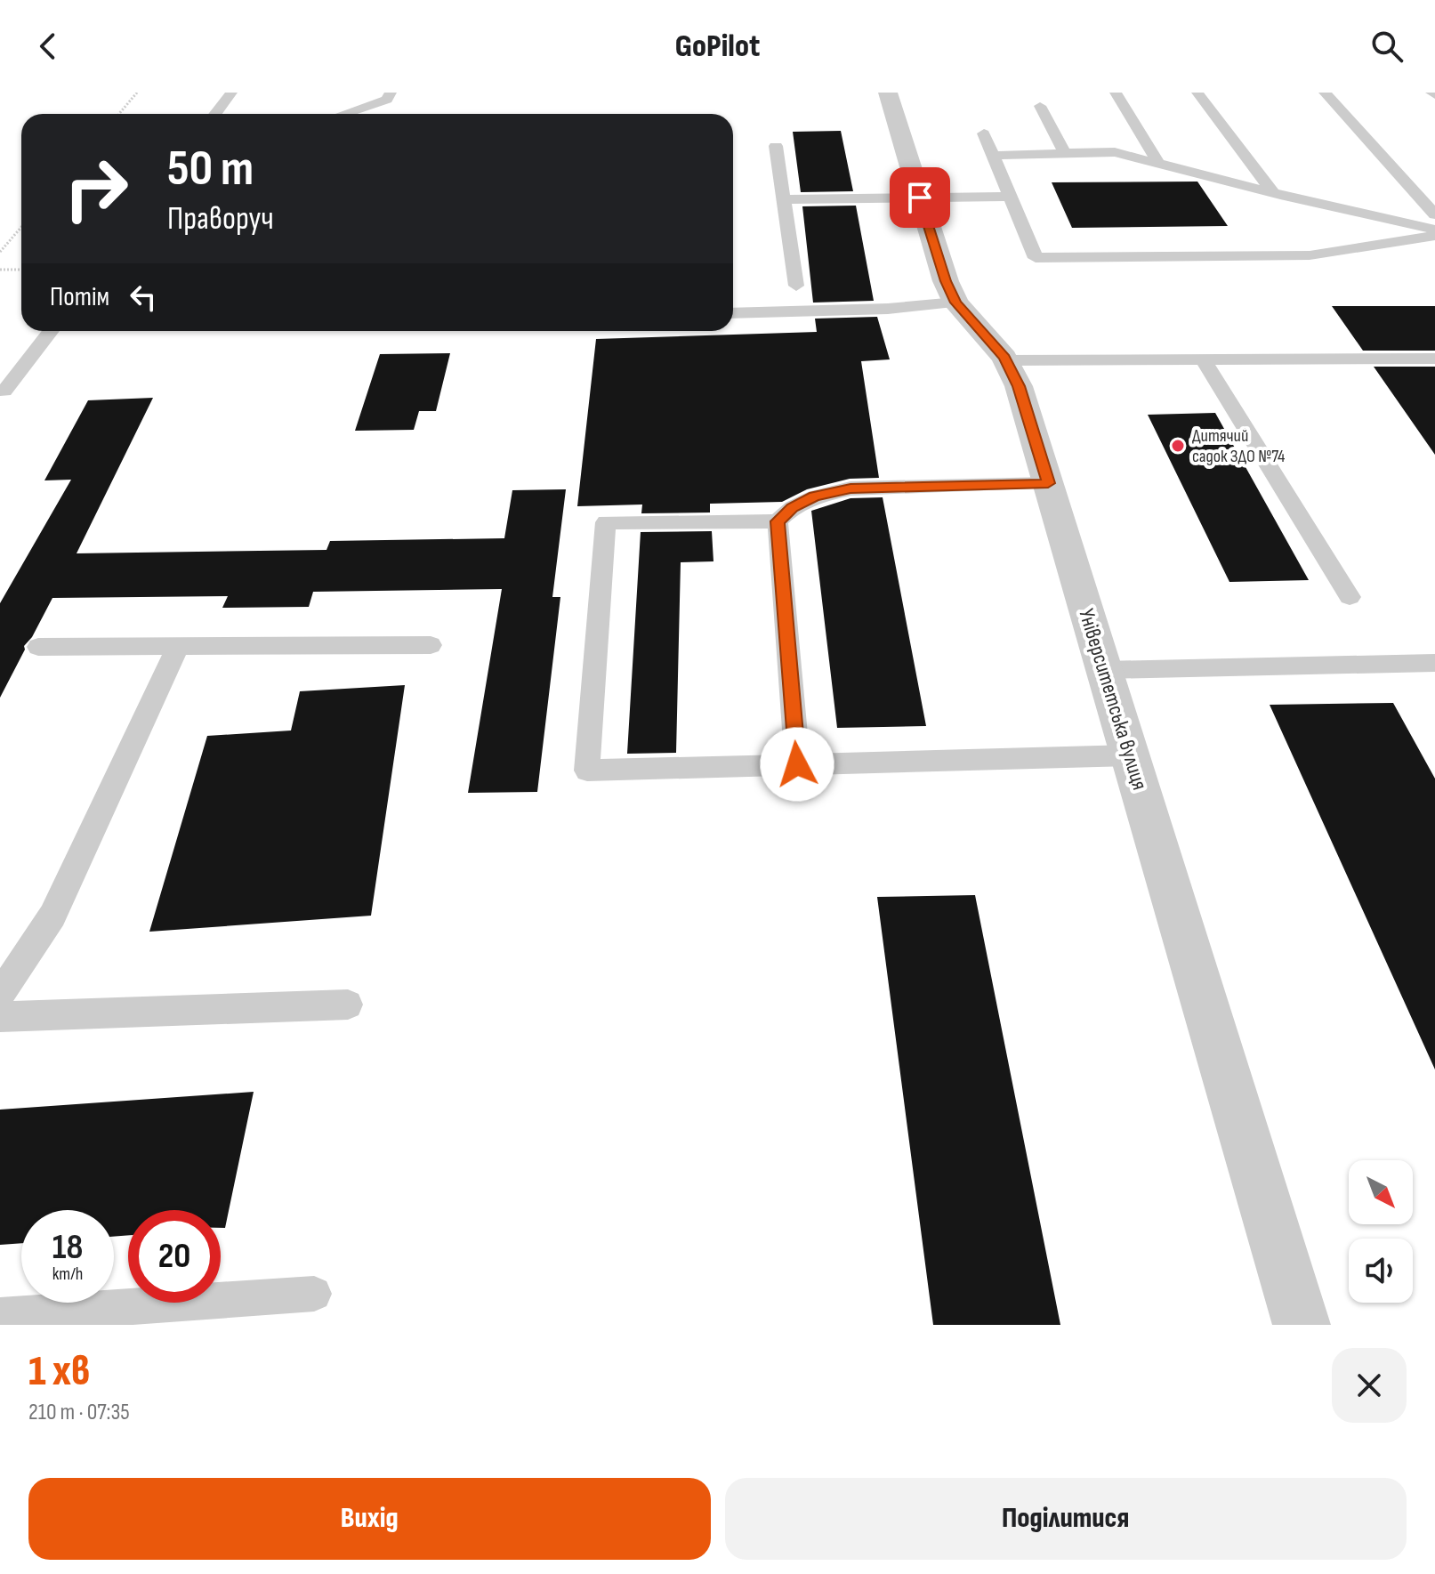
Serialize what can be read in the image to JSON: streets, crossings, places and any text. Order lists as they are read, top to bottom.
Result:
{
  "streets": {
    "street": ["Університетська вулиця"]
  },
  "places": ["Дитячий садок ЗДО №74"],
  "north": "bottom right",
  "page": {
    "header": "GoPilot",
    "turn": ["50 m", "Праворуч"],
    "then": "Потім",
    "speed": "18 km/h",
    "limit": "20",
    "heading": ["1 хв", "210 m · 07:35"],
    "buttons": ["Вихід", "Поділитися"]
  }
}
